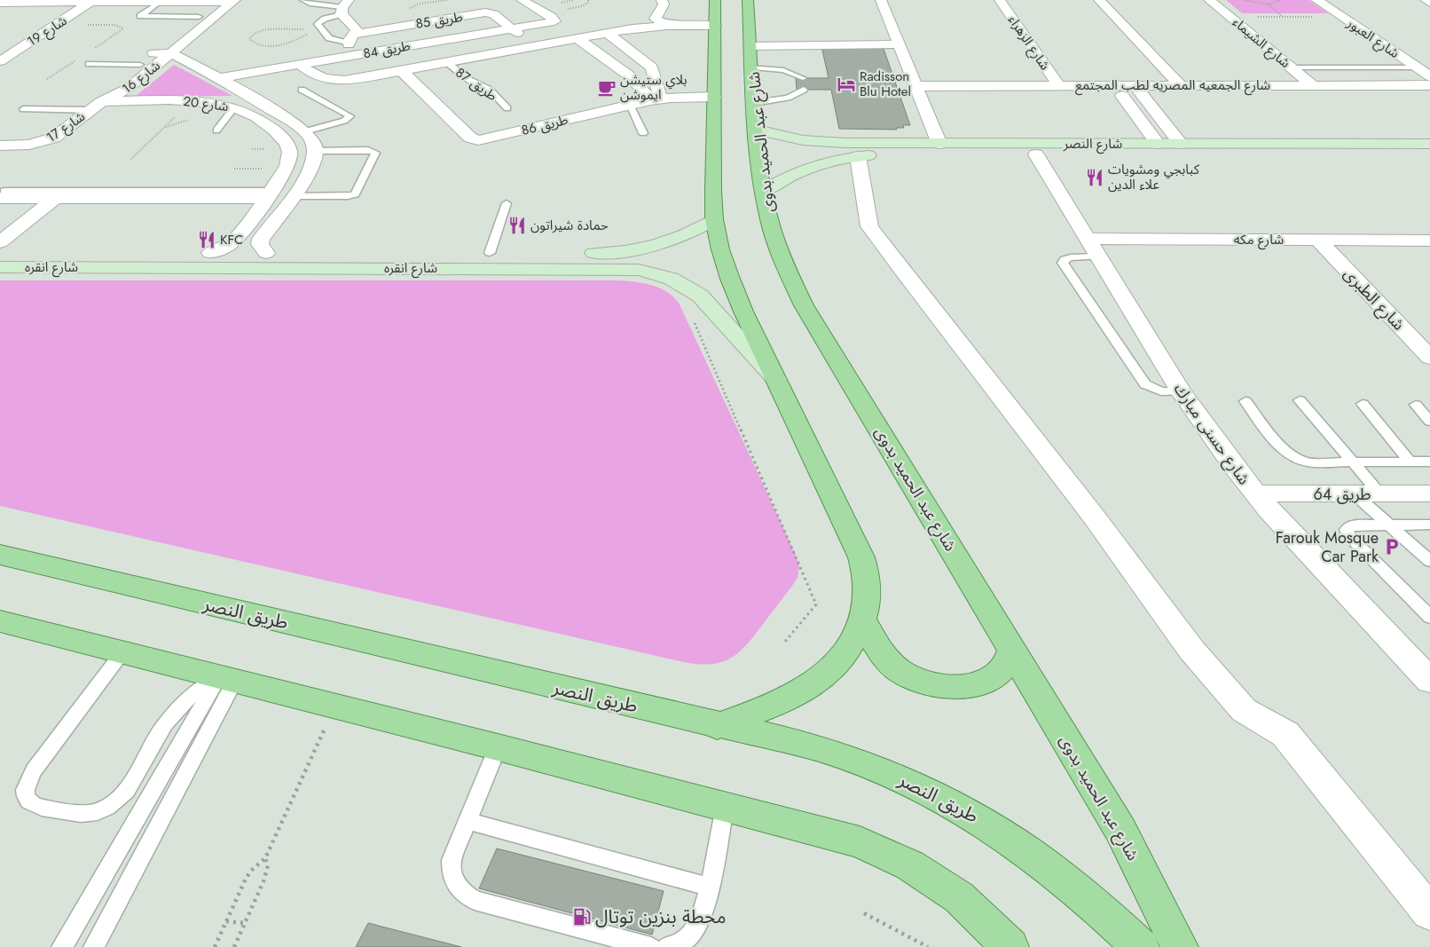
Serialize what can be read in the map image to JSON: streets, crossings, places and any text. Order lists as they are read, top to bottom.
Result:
{
  "streets": {
    "main road": ["شارع عبد الحميد بدوى", "طريق النصر"],
    "street": [
      "طريق 85",
      "شارع 19",
      "شارع العبور",
      "شارع الزهراء",
      "شارع الشيماء",
      "طريق 84",
      "شارع 16",
      "شارع الجمعيه المصريه لطب المجتمع",
      "شارع 20",
      "طريق 86",
      "شارع 17",
      "شارع النصر",
      "شارع مكه",
      "شارع انقره",
      "شارع الطبرى",
      "شارع حسنى مبارك",
      "طريق 64"
    ],
    "lane": ["طريق 87"]
  },
  "crossings": [
    ["طريق 85", "طريق 84"],
    ["شارع الزهراء", "شارع الجمعيه المصريه لطب المجتمع"],
    ["شارع الشيماء", "شارع الجمعيه المصريه لطب المجتمع"],
    ["طريق 84", "شارع 20"],
    ["شارع 16", "شارع 20"],
    ["شارع 16", "شارع 17"],
    ["شارع 20", "شارع 17"],
    ["شارع 20", "شارع انقره"],
    ["شارع عبد الحميد بدوى", "شارع النصر"],
    ["شارع النصر", "شارع حسنى مبارك"],
    ["شارع مكه", "شارع الطبرى"],
    ["شارع مكه", "شارع حسنى مبارك"],
    ["شارع حسنى مبارك", "طريق 64"]
  ],
  "places": {
    "hotel": ["Radisson Blu Hotel"],
    "cafe": ["بلاي ستيشن ايموشن"],
    "restaurant": ["كبابجي ومشويات علاء الدين", "حمادة شيراتون", "KFC"],
    "parking": ["Farouk Mosque Car Park"],
    "fuel station": ["محطة بنزين توتال"]
  }
}
